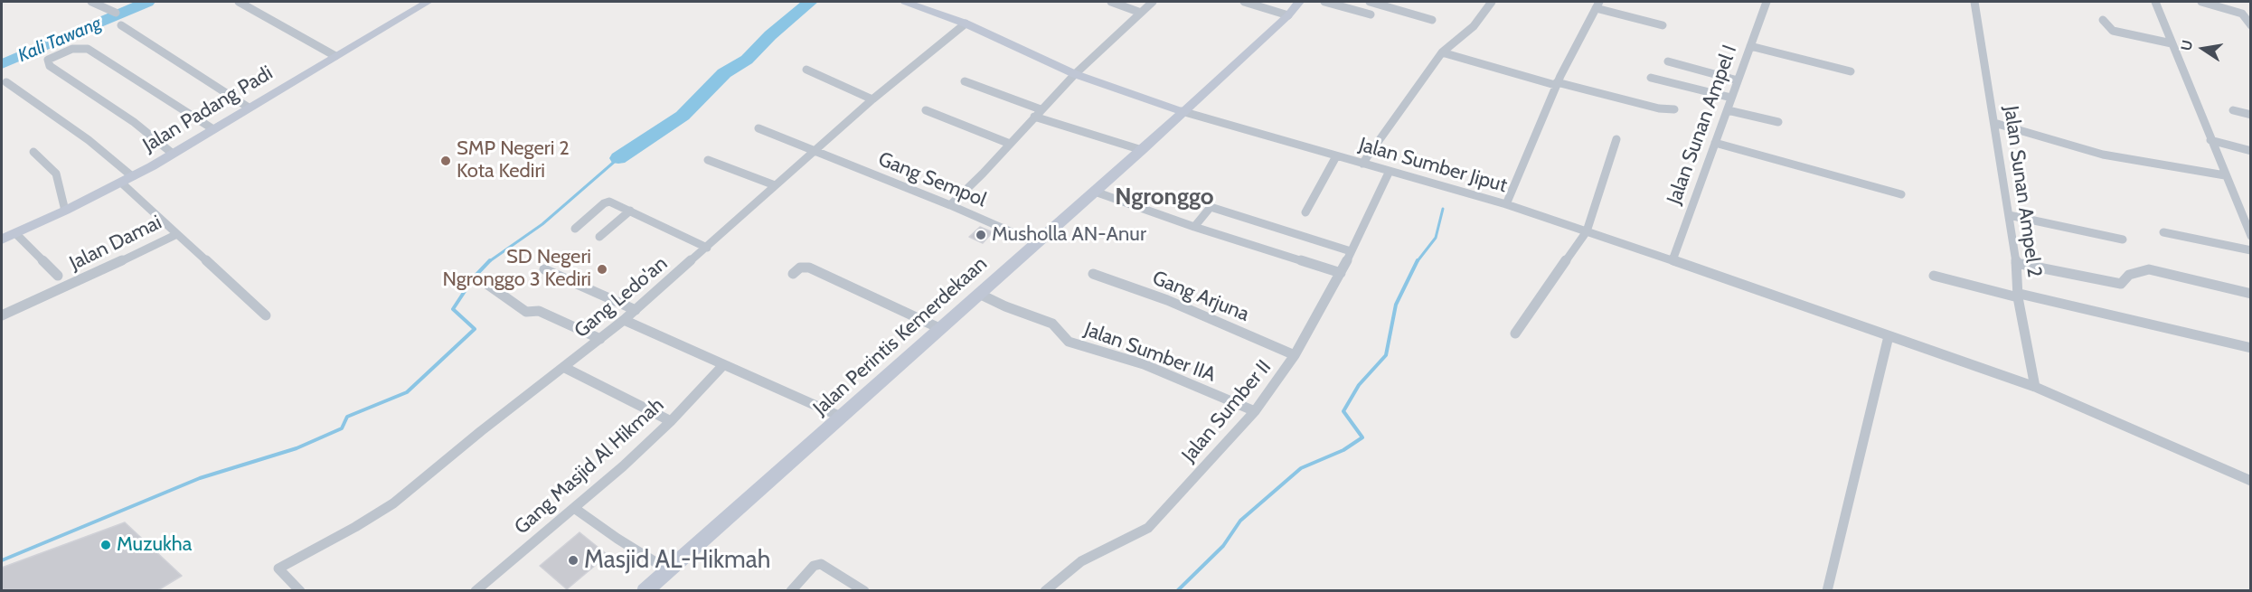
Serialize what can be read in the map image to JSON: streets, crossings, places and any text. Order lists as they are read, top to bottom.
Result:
{
  "streets": {
    "main road": ["Jalan Padang Padi", "Jalan Perintis Kemerdekaan"],
    "street": [
      "Jalan Sunan Ampel I",
      "Jalan Sumber Jiput",
      "Gang Sempol",
      "Jalan Sunan Ampel 2",
      "Jalan Damai",
      "Gang Arjuna",
      "Gang Ledo'an",
      "Jalan Sumber IIA",
      "Jalan Sumber II",
      "Gang Masjid Al Hikmah"
    ]
  },
  "crossings": [
    ["Jalan Padang Padi", "Jalan Damai"],
    ["Jalan Sunan Ampel I", "Jalan Sumber Jiput"],
    ["Jalan Sumber Jiput", "Jalan Sunan Ampel 2"],
    ["Jalan Sumber Jiput", "Jalan Perintis Kemerdekaan"],
    ["Jalan Sumber Jiput", "Jalan Sumber II"],
    ["Gang Sempol", "Gang Ledo'an"],
    ["Gang Sempol", "Jalan Perintis Kemerdekaan"],
    ["Gang Arjuna", "Jalan Sumber II"],
    ["Jalan Perintis Kemerdekaan", "Jalan Sumber IIA"],
    ["Jalan Sumber IIA", "Jalan Sumber II"]
  ],
  "districts": ["Ngronggo"],
  "water": ["Kali Tawang"],
  "places": [
    "SMP Negeri 2 Kota Kediri",
    "Musholla AN-Anur",
    "SD Negeri Ngronggo 3 Kediri",
    "Muzukha",
    "Masjid AL-Hikmah"
  ],
  "north": "left"
}
